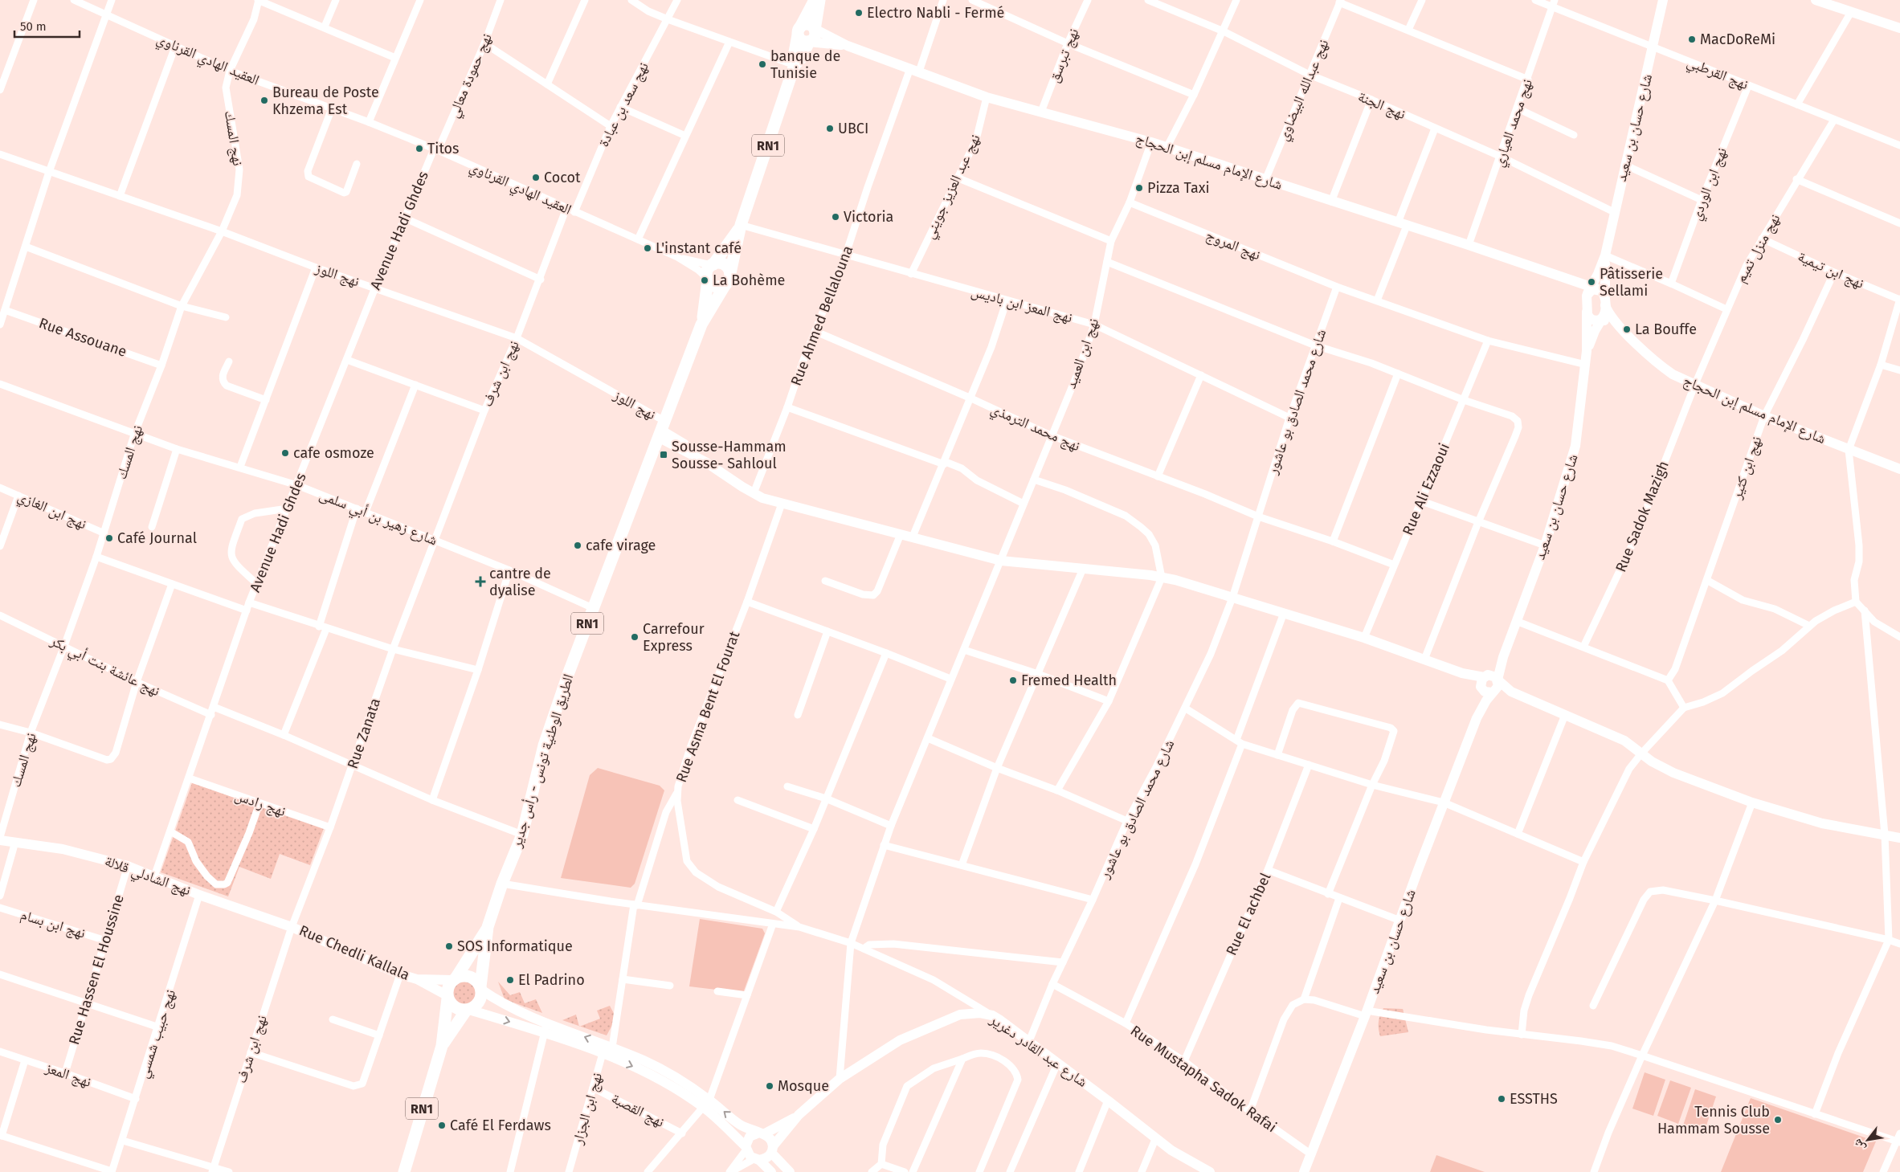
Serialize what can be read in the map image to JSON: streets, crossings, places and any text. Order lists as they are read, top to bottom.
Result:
{
  "streets": {
    "main road": ["RN1", "الطريق الوطنية تونس - رأس جدير"],
    "street": [
      "نهج تبرسق",
      "العقيد الهادي القرناوي",
      "نهج القرطبي",
      "نهج حمودة معالي",
      "نهج عبدالله البيضاوي",
      "نهج سعد بن عبادة",
      "نهج الجنة",
      "نهج محمد العياري",
      "شارع حسان بن سعيد",
      "نهج المسك",
      "شارع اﻹمام مسلم إبن الحجاج",
      "نهج ابن الوردي",
      "نهج عبد العزيز جويني",
      "Avenue Hadi Ghdes",
      "نهج المروج",
      "نهج منزل تميم",
      "نهج ابن تيمية",
      "نهج اللوز",
      "نهج المعز ابن باديس",
      "Rue Ahmed Bellalouna",
      "Rue Assouane",
      "نهج ابن العميد",
      "نهج ابن شرف",
      "شارع محمد الصادق بو عاشور",
      "نهج محمد الترمذي",
      "نهج ابن كثير",
      "Rue Ali Ezzaoui",
      "نهج ابن الغازي",
      "Rue Sadok Mazigh",
      "شارع زهير بن أبي سلمى",
      "نهج عائشة بنت أبي بكر",
      "Rue Asma Bent El Fourat",
      "Rue Zanata",
      "نهج رادس",
      "نهج الشادلي قلالة",
      "Rue El achbel",
      "نهج ابن بسام",
      "Rue Chedli Kallala",
      "Rue Hassen El Houssine",
      "نهج حبيب شمسي",
      "شارع عبد القادر دغرير",
      "نهج المعز",
      "Rue Mustapha Sadok Rafai",
      "نهج ابن الجزار",
      "نهج القصبة"
    ]
  },
  "crossings": [
    ["نهج تبرسق", "شارع اﻹمام مسلم إبن الحجاج"],
    ["العقيد الهادي القرناوي", "نهج حمودة معالي"],
    ["العقيد الهادي القرناوي", "نهج سعد بن عبادة"],
    ["العقيد الهادي القرناوي", "نهج المسك"],
    ["العقيد الهادي القرناوي", "Avenue Hadi Ghdes"],
    ["العقيد الهادي القرناوي", "نهج ابن شرف"],
    ["نهج القرطبي", "نهج محمد العياري"],
    ["نهج القرطبي", "شارع حسان بن سعيد"],
    ["نهج القرطبي", "نهج ابن الوردي"],
    ["نهج القرطبي", "نهج منزل تميم"],
    ["نهج حمودة معالي", "Avenue Hadi Ghdes"],
    ["نهج عبدالله البيضاوي", "نهج الجنة"],
    ["نهج عبدالله البيضاوي", "شارع اﻹمام مسلم إبن الحجاج"],
    ["نهج الجنة", "نهج محمد العياري"],
    ["نهج الجنة", "شارع حسان بن سعيد"],
    ["نهج محمد العياري", "شارع اﻹمام مسلم إبن الحجاج"],
    ["شارع حسان بن سعيد", "شارع اﻹمام مسلم إبن الحجاج"],
    ["شارع حسان بن سعيد", "نهج المروج"],
    ["شارع حسان بن سعيد", "Rue Mustapha Sadok Rafai"],
    ["نهج المسك", "نهج اللوز"],
    ["نهج المسك", "Rue Assouane"],
    ["نهج المسك", "نهج ابن الغازي"],
    ["نهج المسك", "شارع زهير بن أبي سلمى"],
    ["نهج المسك", "نهج عائشة بنت أبي بكر"],
    ["RN1", "نهج المعز ابن باديس"],
    ["RN1", "الطريق الوطنية تونس - رأس جدير"],
    ["RN1", "Rue Chedli Kallala"],
    ["شارع اﻹمام مسلم إبن الحجاج", "نهج عبد العزيز جويني"],
    ["شارع اﻹمام مسلم إبن الحجاج", "نهج منزل تميم"],
    ["شارع اﻹمام مسلم إبن الحجاج", "Rue Ahmed Bellalouna"],
    ["شارع اﻹمام مسلم إبن الحجاج", "نهج ابن العميد"],
    ["شارع اﻹمام مسلم إبن الحجاج", "نهج ابن كثير"],
    ["شارع اﻹمام مسلم إبن الحجاج", "Rue Sadok Mazigh"],
    ["نهج عبد العزيز جويني", "نهج المعز ابن باديس"],
    ["Avenue Hadi Ghdes", "نهج اللوز"],
    ["Avenue Hadi Ghdes", "شارع زهير بن أبي سلمى"],
    ["Avenue Hadi Ghdes", "نهج عائشة بنت أبي بكر"],
    ["Avenue Hadi Ghdes", "نهج رادس"],
    ["Avenue Hadi Ghdes", "نهج الشادلي قلالة"],
    ["نهج المروج", "نهج ابن العميد"],
    ["نهج المروج", "شارع محمد الصادق بو عاشور"],
    ["نهج المروج", "Rue Ali Ezzaoui"],
    ["نهج منزل تميم", "نهج ابن تيمية"],
    ["نهج منزل تميم", "Rue Sadok Mazigh"],
    ["نهج ابن تيمية", "نهج ابن كثير"],
    ["نهج اللوز", "نهج ابن شرف"],
    ["نهج اللوز", "الطريق الوطنية تونس - رأس جدير"],
    ["نهج المعز ابن باديس", "Rue Ahmed Bellalouna"],
    ["نهج المعز ابن باديس", "نهج ابن العميد"],
    ["نهج المعز ابن باديس", "شارع محمد الصادق بو عاشور"],
    ["Rue Ahmed Bellalouna", "نهج محمد الترمذي"],
    ["نهج ابن العميد", "نهج محمد الترمذي"],
    ["نهج ابن العميد", "شارع عبد القادر دغرير"],
    ["نهج ابن شرف", "شارع زهير بن أبي سلمى"],
    ["نهج ابن شرف", "Rue Zanata"],
    ["نهج ابن شرف", "نهج الشادلي قلالة"],
    ["نهج ابن شرف", "Rue Chedli Kallala"],
    ["شارع محمد الصادق بو عاشور", "نهج محمد الترمذي"],
    ["شارع محمد الصادق بو عاشور", "شارع عبد القادر دغرير"],
    ["شارع محمد الصادق بو عاشور", "Rue Mustapha Sadok Rafai"],
    ["نهج محمد الترمذي", "Rue Ali Ezzaoui"],
    ["شارع زهير بن أبي سلمى", "Rue Zanata"],
    ["شارع زهير بن أبي سلمى", "الطريق الوطنية تونس - رأس جدير"],
    ["Rue Asma Bent El Fourat", "نهج ابن الجزار"],
    ["Rue Zanata", "نهج رادس"],
    ["Rue Zanata", "نهج الشادلي قلالة"],
    ["Rue Zanata", "Rue Chedli Kallala"],
    ["الطريق الوطنية تونس - رأس جدير", "Rue Chedli Kallala"],
    ["نهج الشادلي قلالة", "Rue Chedli Kallala"],
    ["نهج الشادلي قلالة", "Rue Hassen El Houssine"],
    ["نهج الشادلي قلالة", "نهج حبيب شمسي"],
    ["Rue El achbel", "Rue Mustapha Sadok Rafai"],
    ["نهج ابن بسام", "Rue Hassen El Houssine"],
    ["Rue Hassen El Houssine", "نهج المعز"],
    ["نهج حبيب شمسي", "نهج المعز"],
    ["نهج ابن الجزار", "نهج القصبة"]
  ],
  "places": {
    "other": [
      "Electro Nabli - Fermé",
      "MacDoReMi",
      "banque de Tunisie",
      "Bureau de Poste Khzema Est",
      "UBCI",
      "Titos",
      "Cocot",
      "Pizza Taxi",
      "Victoria",
      "L'instant café",
      "La Bohème",
      "Pâtisserie Sellami",
      "La Bouffe",
      "cafe osmoze",
      "Café Journal",
      "cafe virage",
      "Carrefour Express",
      "Fremed Health",
      "SOS Informatique",
      "El Padrino",
      "Mosque",
      "ESSTHS",
      "Tennis Club Hammam Sousse",
      "Café El Ferdaws"
    ],
    "transit": ["Sousse-Hammam Sousse- Sahloul"],
    "health": ["cantre de dyalise"]
  },
  "scale_bar": "50 m",
  "north": "bottom left"
}
